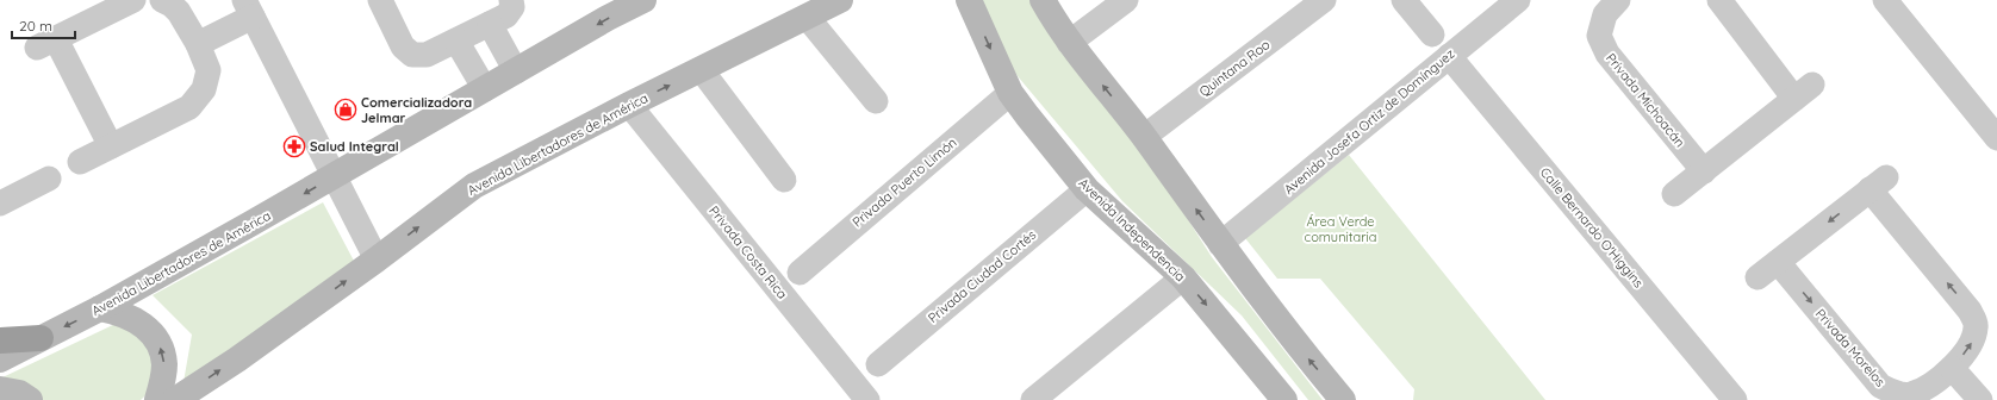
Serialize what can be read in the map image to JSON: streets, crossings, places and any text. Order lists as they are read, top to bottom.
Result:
{
  "streets": {
    "main road": ["Avenida Libertadores de América", "Avenida Independencia"],
    "street": [
      "Quintana Roo",
      "Privada Michoacán",
      "Avenida Josefa Ortiz de Domínguez",
      "Privada Puerto Limón",
      "Calle Bernardo O'Higgins",
      "Privada Costa Rica",
      "Privada Ciudad Cortés",
      "Privada Morelos"
    ]
  },
  "crossings": [
    ["Avenida Josefa Ortiz de Domínguez", "Calle Bernardo O'Higgins"],
    ["Avenida Libertadores de América", "Privada Costa Rica"],
    ["Privada Puerto Limón", "Avenida Independencia"],
    ["Avenida Independencia", "Privada Ciudad Cortés"]
  ],
  "parks": ["Área Verde comunitaria"],
  "places": {
    "shop": ["Comercializadora Jelmar"],
    "pharmacy": ["Salud Integral"]
  },
  "scale_bar": "20 m"
}
